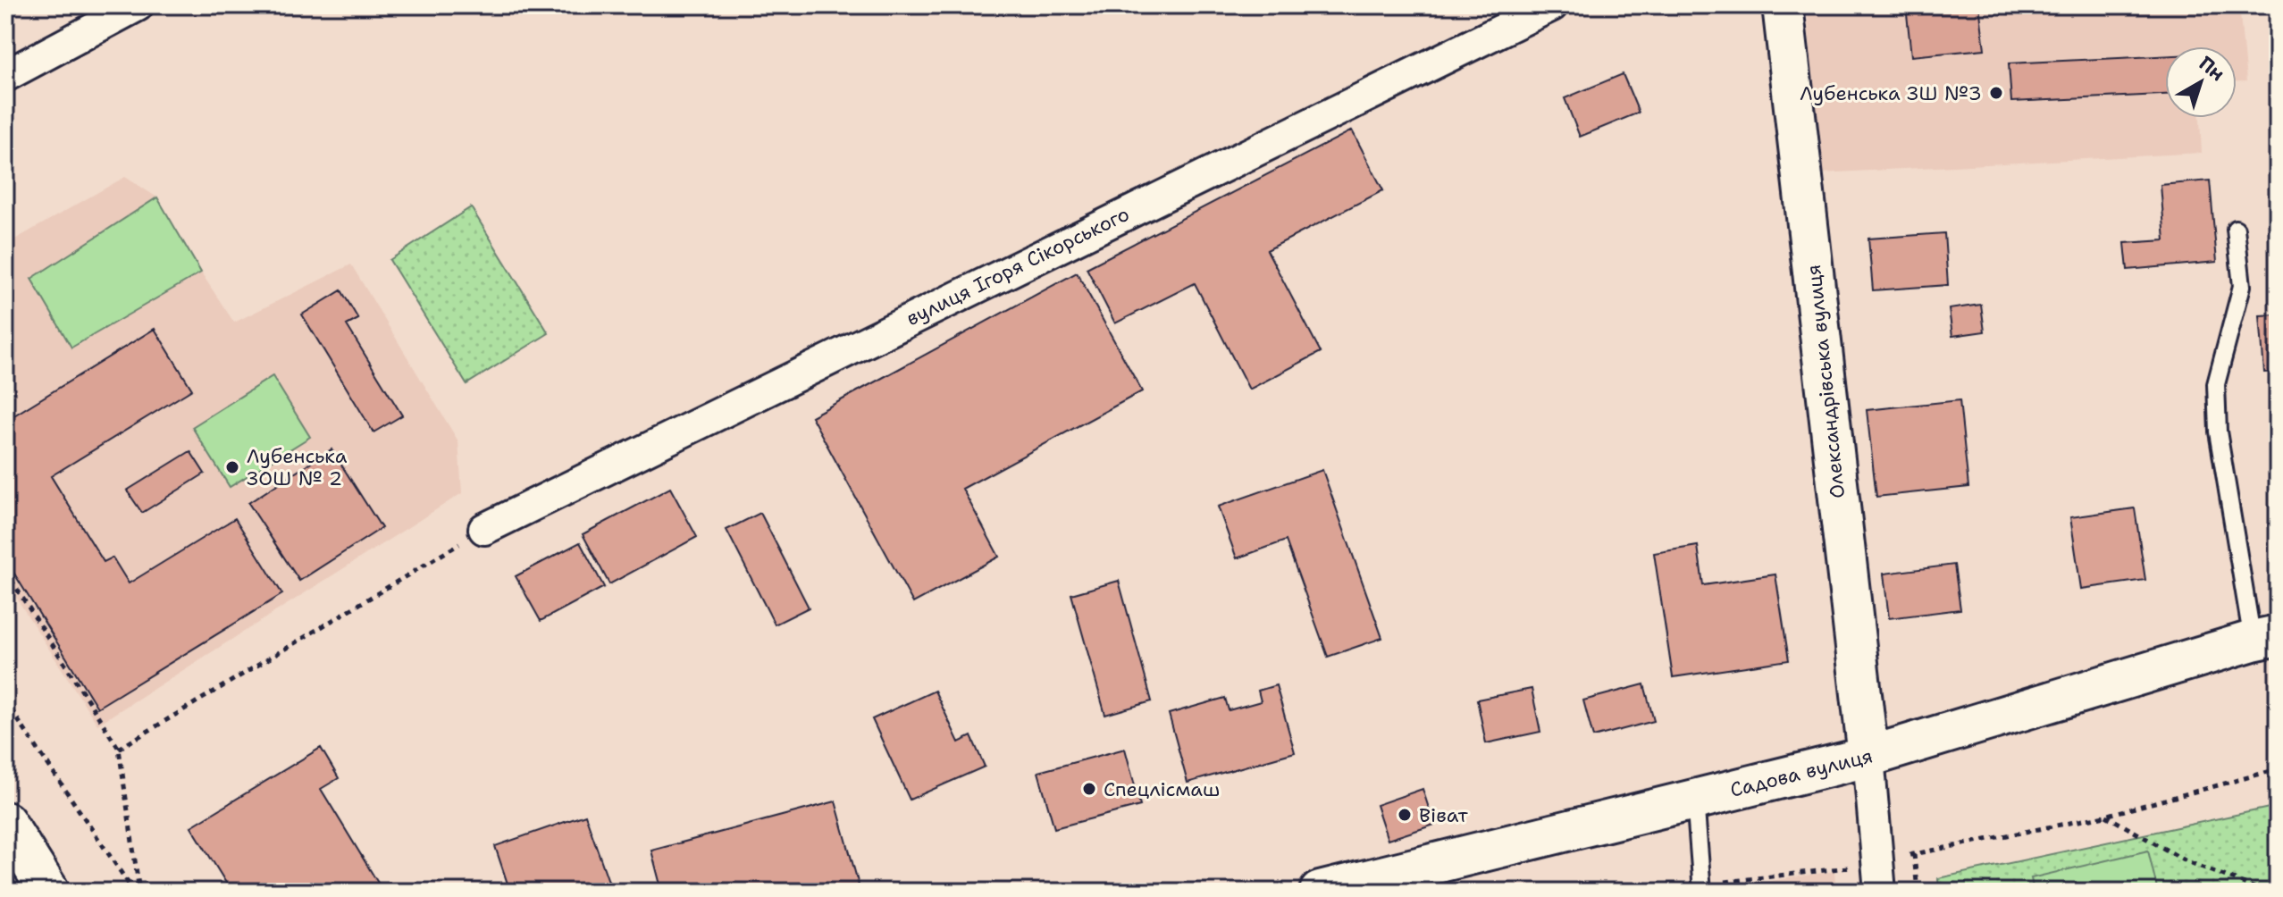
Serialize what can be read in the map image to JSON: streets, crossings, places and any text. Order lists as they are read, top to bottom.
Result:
{
  "streets": {
    "main road": ["Олександрівська вулиця", "Садова вулиця"],
    "street": ["вулиця Ігоря Сікорського"]
  },
  "crossings": [
    ["Олександрівська вулиця", "Садова вулиця"]
  ],
  "places": [
    "Лубенська ЗШ №3",
    "Лубенська ЗОШ № 2",
    "Спецлісмаш",
    "Віват"
  ],
  "north": "top right"
}
